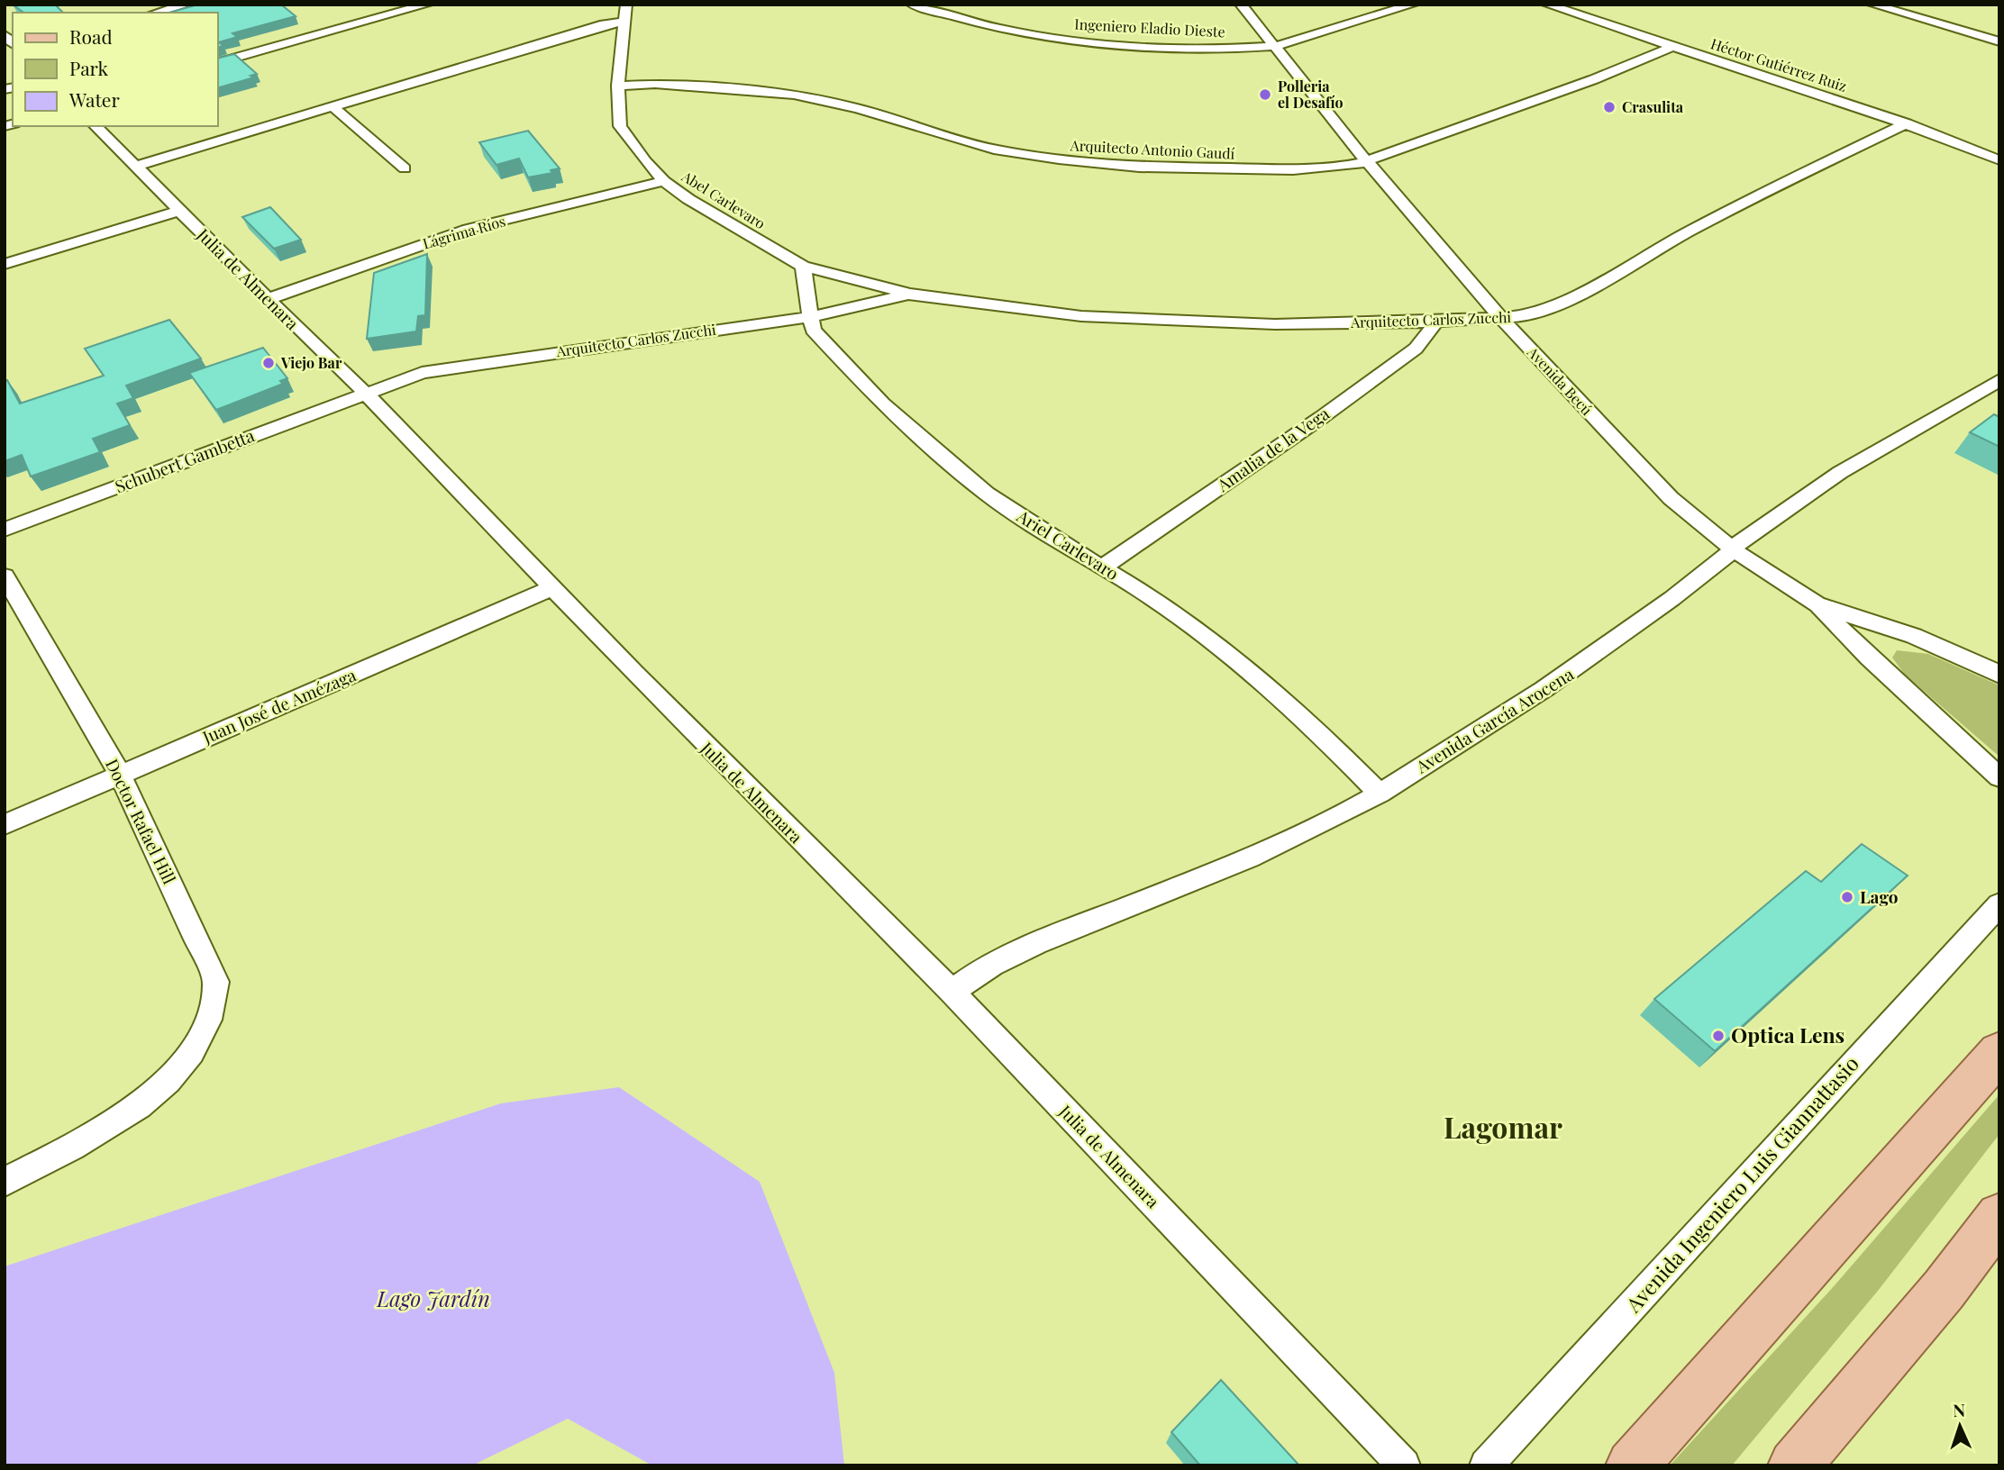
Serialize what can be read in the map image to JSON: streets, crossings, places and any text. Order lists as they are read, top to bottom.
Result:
{
  "streets": {
    "street": [
      "Ingeniero Eladio Dieste",
      "Héctor Gutiérrez Ruiz",
      "Arquitecto Antonio Gaudí",
      "Abel Carlevaro",
      "Lágrima Ríos",
      "Julia de Almenara",
      "Arquitecto Carlos Zucchi",
      "Avenida Becú",
      "Amalia de la Vega",
      "Schubert Gambetta",
      "Ariel Carlevaro",
      "Juan José de Amézaga",
      "Avenida García Arocena",
      "Doctor Rafael Hill",
      "Avenida Ingeniero Luis Giannattasio"
    ]
  },
  "crossings": [
    ["Ingeniero Eladio Dieste", "Avenida Becú"],
    ["Héctor Gutiérrez Ruiz", "Arquitecto Antonio Gaudí"],
    ["Héctor Gutiérrez Ruiz", "Arquitecto Carlos Zucchi"],
    ["Arquitecto Antonio Gaudí", "Abel Carlevaro"],
    ["Arquitecto Antonio Gaudí", "Avenida Becú"],
    ["Abel Carlevaro", "Lágrima Ríos"],
    ["Abel Carlevaro", "Arquitecto Carlos Zucchi"],
    ["Abel Carlevaro", "Ariel Carlevaro"],
    ["Lágrima Ríos", "Julia de Almenara"],
    ["Julia de Almenara", "Arquitecto Carlos Zucchi"],
    ["Julia de Almenara", "Schubert Gambetta"],
    ["Julia de Almenara", "Juan José de Amézaga"],
    ["Julia de Almenara", "Avenida García Arocena"],
    ["Arquitecto Carlos Zucchi", "Avenida Becú"],
    ["Arquitecto Carlos Zucchi", "Amalia de la Vega"],
    ["Arquitecto Carlos Zucchi", "Schubert Gambetta"],
    ["Arquitecto Carlos Zucchi", "Ariel Carlevaro"],
    ["Avenida Becú", "Avenida García Arocena"],
    ["Amalia de la Vega", "Ariel Carlevaro"],
    ["Ariel Carlevaro", "Avenida García Arocena"],
    ["Juan José de Amézaga", "Doctor Rafael Hill"]
  ],
  "districts": ["Lagomar"],
  "water": ["Lago Jardín"],
  "places": [
    "Polleria el Desafío",
    "Crasulita",
    "Viejo Bar",
    "Lago",
    "Optica Lens"
  ],
  "legend": ["Road", "Park", "Water"],
  "north": "top"
}
